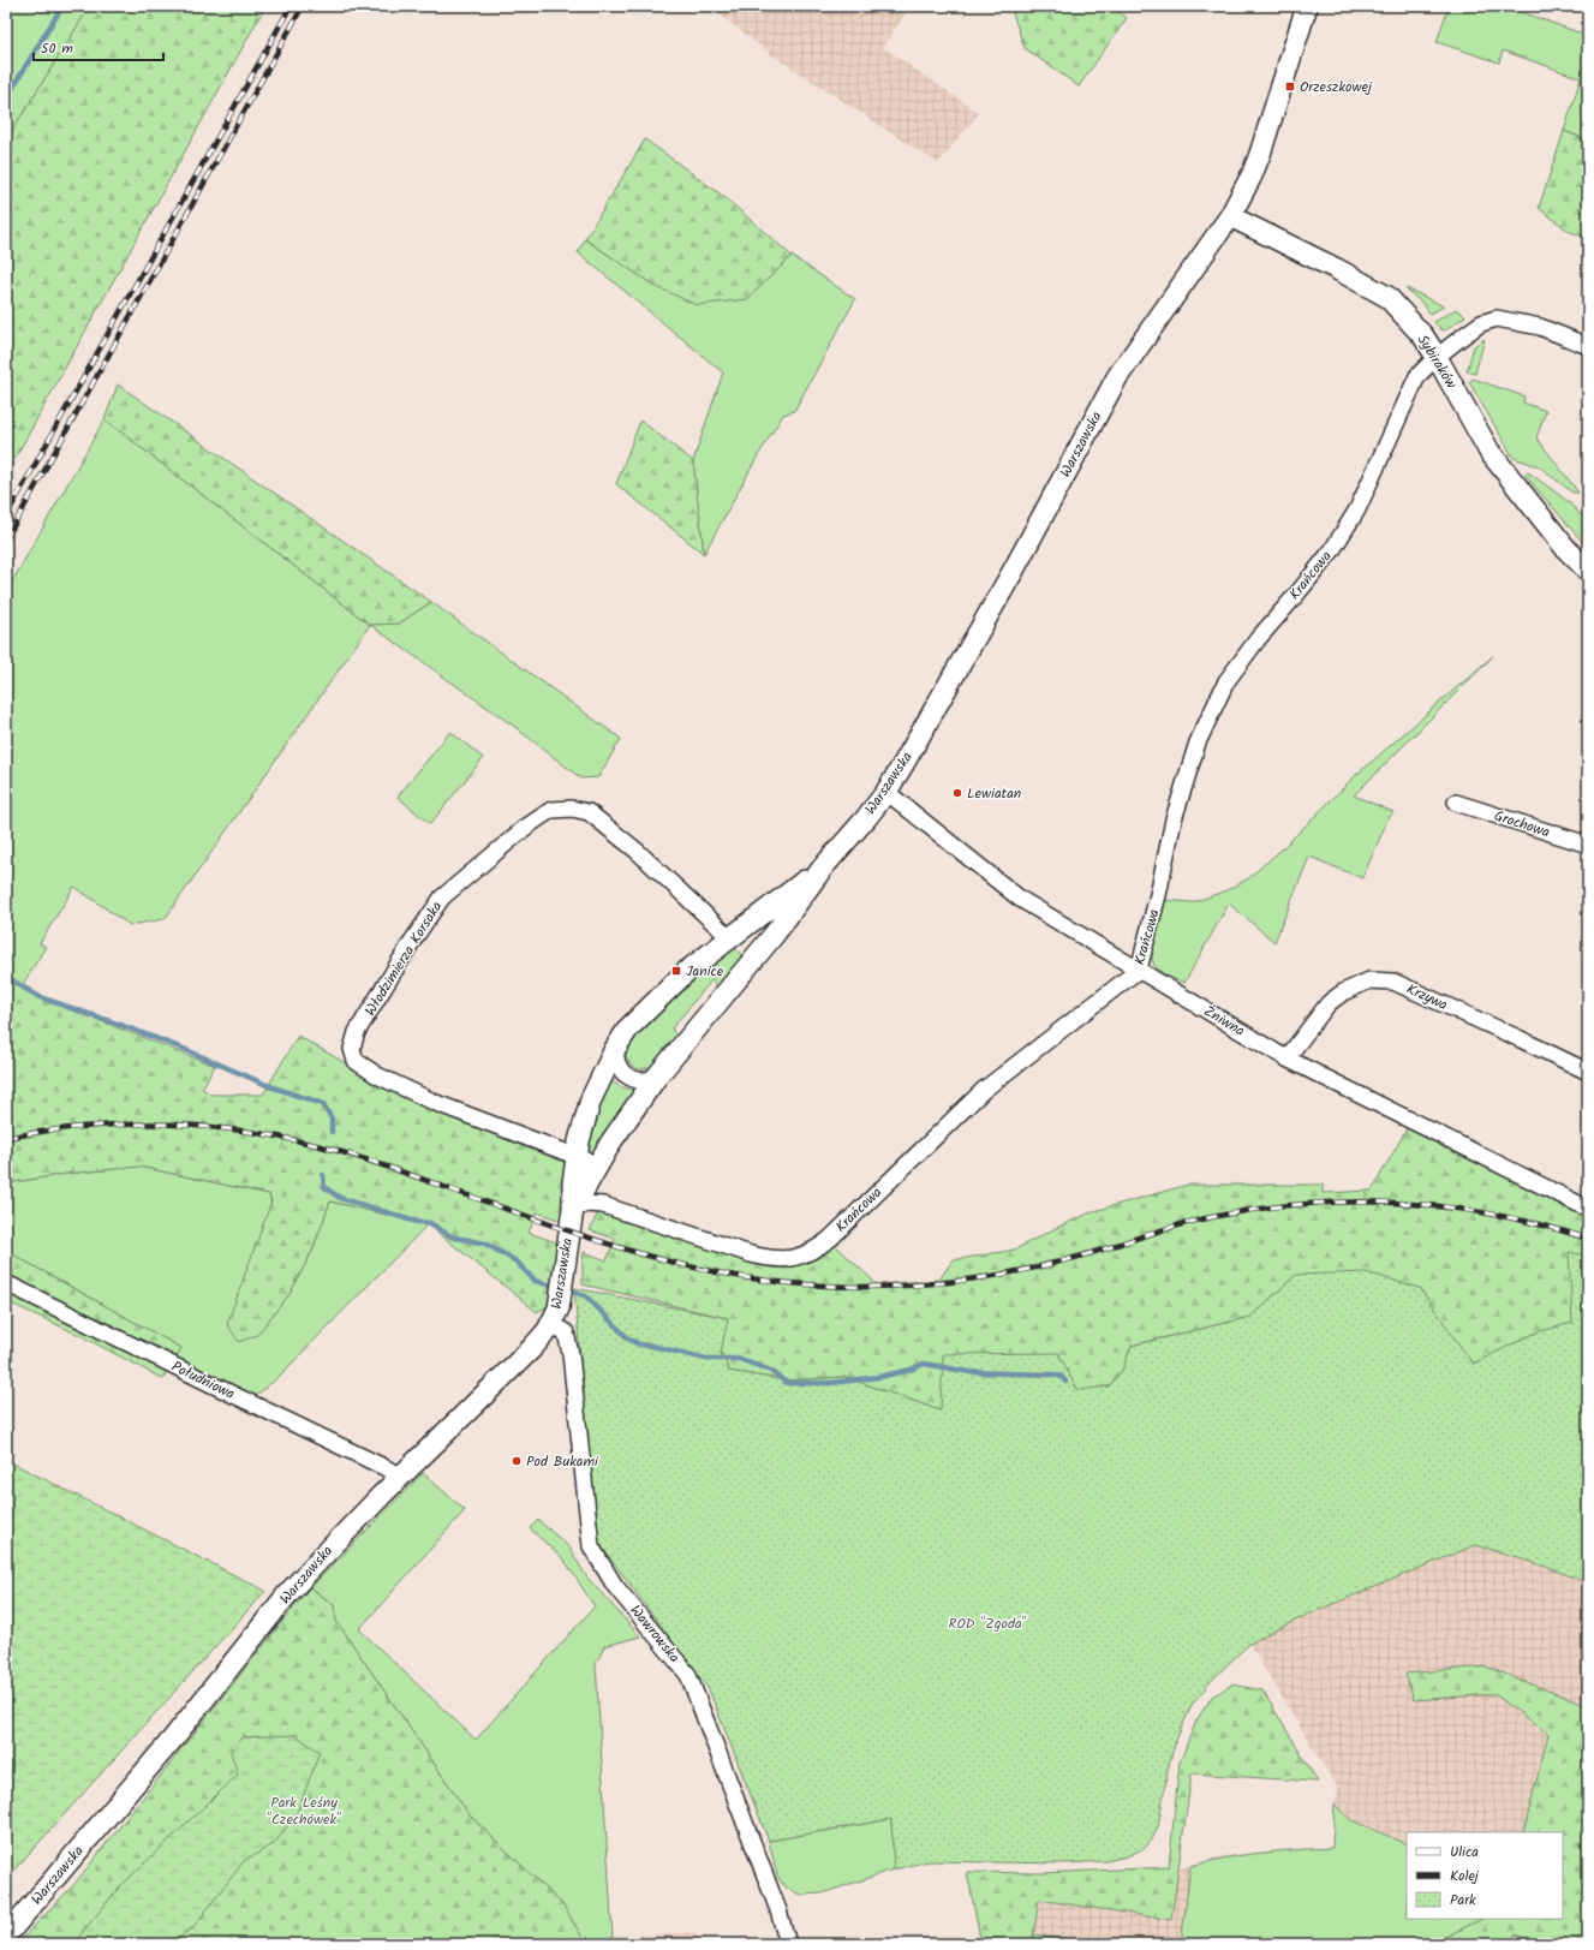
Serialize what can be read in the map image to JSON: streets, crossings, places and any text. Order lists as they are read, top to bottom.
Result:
{
  "streets": {
    "street": [
      "Sybiraków",
      "Warszawska",
      "Krańcowa",
      "Grochowa",
      "Włodzimierza Korsaka",
      "Krzywa",
      "Żniwna",
      "Południowa",
      "Wawrowska"
    ]
  },
  "crossings": [
    ["Sybiraków", "Warszawska"],
    ["Sybiraków", "Krańcowa"],
    ["Warszawska", "Krańcowa"],
    ["Warszawska", "Włodzimierza Korsaka"],
    ["Warszawska", "Żniwna"],
    ["Warszawska", "Południowa"],
    ["Warszawska", "Wawrowska"],
    ["Krańcowa", "Żniwna"],
    ["Krzywa", "Żniwna"]
  ],
  "parks": ["ROD \"Zgoda\"", "Park Leśny \"Czechówek\""],
  "places": {
    "transit": ["Orzeszkowej", "Janice"],
    "other": ["Lewiatan", "Pod Bukami"]
  },
  "legend": ["Ulica", "Kolej", "Park"],
  "scale_bar": "50 m"
}
